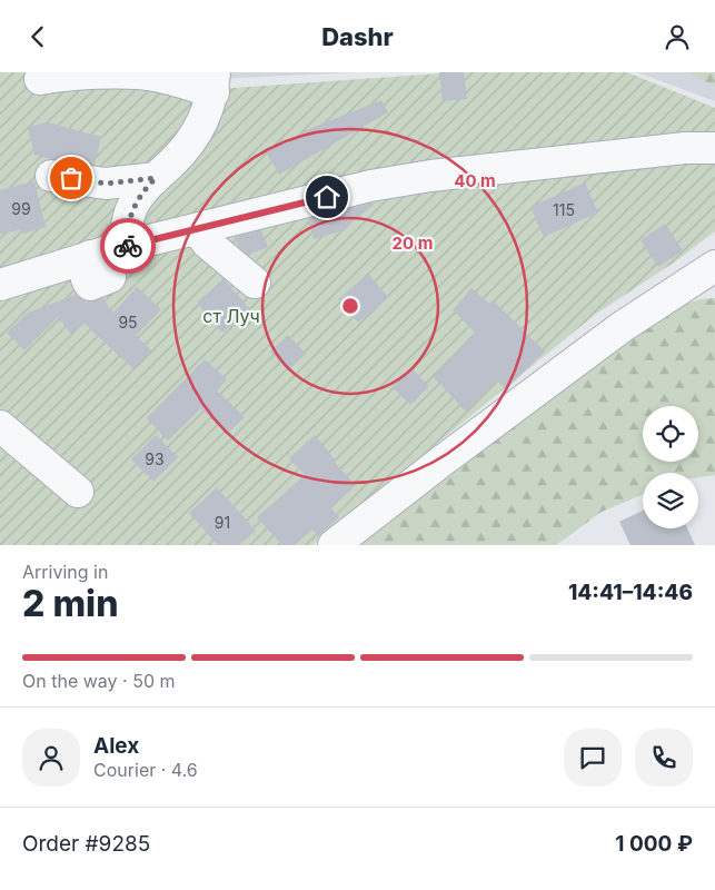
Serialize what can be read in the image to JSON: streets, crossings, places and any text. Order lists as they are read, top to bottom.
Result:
{
  "parks": ["ст Луч"],
  "house_numbers": [
    "99",
    "115",
    "95",
    "93",
    "91"
  ],
  "page": {
    "header": "Dashr",
    "heading": ["2 min", "Arriving in", "14:41–14:46"],
    "panel": [
      "Alex",
      "Courier · 4.6",
      "Order #9285",
      "1 000 ₽"
    ],
    "bar": "On the way · 50 m"
  },
  "rings": ["40 m", "20 m"]
}
